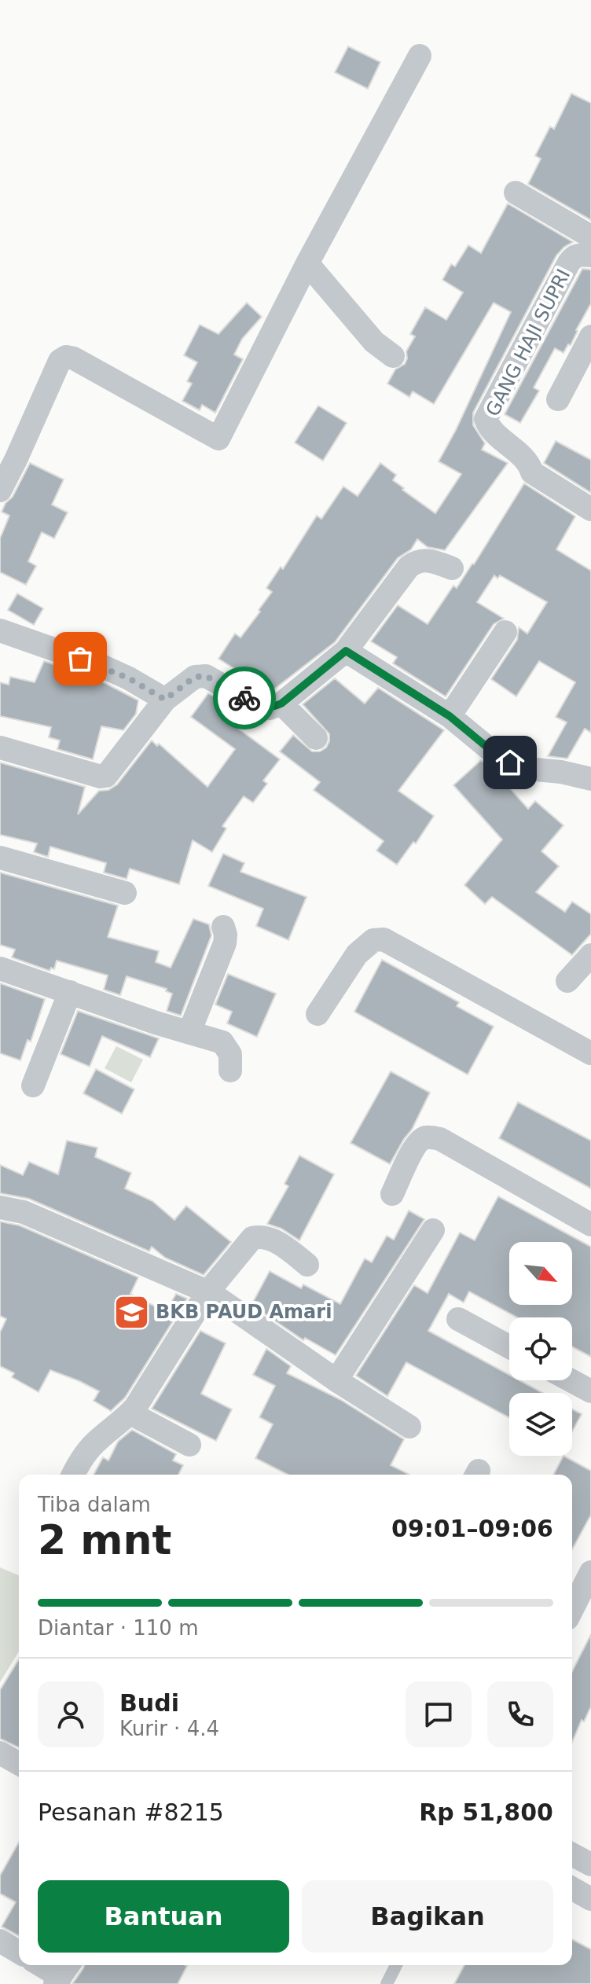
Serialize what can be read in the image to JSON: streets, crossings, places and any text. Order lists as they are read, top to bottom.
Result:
{
  "streets": {
    "street": ["GANG HAJI SUPRI"]
  },
  "places": {
    "school or university": ["BKB PAUD Amari"]
  },
  "north": "bottom right",
  "page": {
    "heading": ["2 mnt", "Tiba dalam", "09:01–09:06"],
    "panel": [
      "Budi",
      "Kurir · 4.4",
      "Pesanan #8215",
      "Rp 51,800"
    ],
    "bar": "Diantar · 110 m",
    "buttons": ["Bantuan", "Bagikan"]
  }
}
